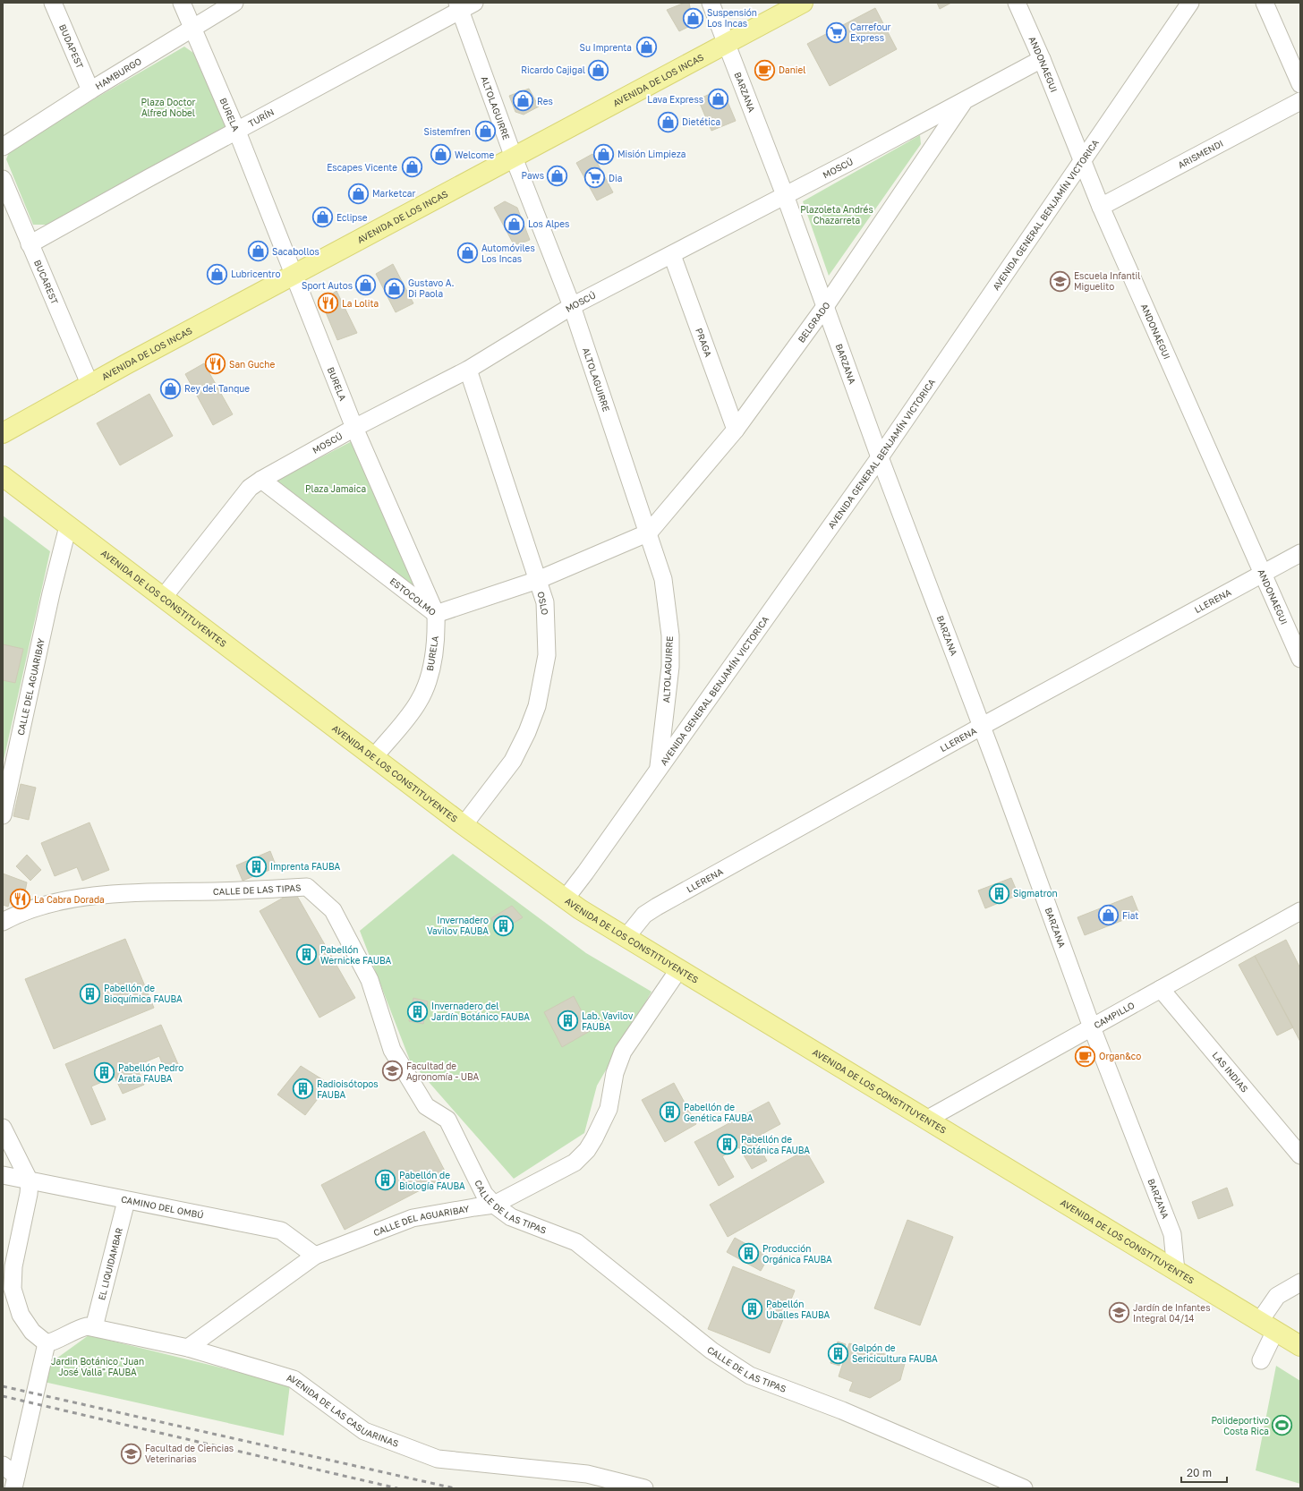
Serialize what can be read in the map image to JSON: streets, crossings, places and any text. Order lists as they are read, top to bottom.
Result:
{
  "streets": {
    "main road": ["AVENIDA DE LOS INCAS", "AVENIDA DE LOS CONSTITUYENTES"],
    "street": [
      "BUDAPEST",
      "ANDONAEGUI",
      "HAMBURGO",
      "BARZANA",
      "ALTOLAGUIRRE",
      "BURELA",
      "TURÍN",
      "ARISMENDI",
      "MOSCÚ",
      "AVENIDA GENERAL BENJAMÍN VICTORICA",
      "BUCAREST",
      "BELGRADO",
      "PRAGA",
      "ESTOCOLMO",
      "LLERENA",
      "OSLO",
      "CALLE DEL AGUARIBAY",
      "CALLE DE LAS TIPAS",
      "CAMPILLO",
      "LAS INDIAS",
      "CAMINO DEL OMBÚ",
      "EL LIQUIDAMBAR",
      "AVENIDA DE LAS CASUARINAS"
    ]
  },
  "crossings": [
    ["BUDAPEST", "HAMBURGO"],
    ["ANDONAEGUI", "ARISMENDI"],
    ["ANDONAEGUI", "MOSCÚ"],
    ["ANDONAEGUI", "AVENIDA GENERAL BENJAMÍN VICTORICA"],
    ["ANDONAEGUI", "LLERENA"],
    ["HAMBURGO", "BURELA"],
    ["AVENIDA DE LOS INCAS", "BARZANA"],
    ["AVENIDA DE LOS INCAS", "ALTOLAGUIRRE"],
    ["AVENIDA DE LOS INCAS", "BURELA"],
    ["AVENIDA DE LOS INCAS", "BUCAREST"],
    ["BARZANA", "MOSCÚ"],
    ["BARZANA", "AVENIDA GENERAL BENJAMÍN VICTORICA"],
    ["BARZANA", "BELGRADO"],
    ["BARZANA", "AVENIDA DE LOS CONSTITUYENTES"],
    ["BARZANA", "LLERENA"],
    ["BARZANA", "CAMPILLO"],
    ["ALTOLAGUIRRE", "TURÍN"],
    ["ALTOLAGUIRRE", "MOSCÚ"],
    ["ALTOLAGUIRRE", "AVENIDA GENERAL BENJAMÍN VICTORICA"],
    ["ALTOLAGUIRRE", "BELGRADO"],
    ["ALTOLAGUIRRE", "ESTOCOLMO"],
    ["BURELA", "TURÍN"],
    ["BURELA", "MOSCÚ"],
    ["BURELA", "ESTOCOLMO"],
    ["BURELA", "AVENIDA DE LOS CONSTITUYENTES"],
    ["TURÍN", "BUCAREST"],
    ["MOSCÚ", "BELGRADO"],
    ["MOSCÚ", "PRAGA"],
    ["MOSCÚ", "ESTOCOLMO"],
    ["MOSCÚ", "AVENIDA DE LOS CONSTITUYENTES"],
    ["MOSCÚ", "OSLO"],
    ["AVENIDA GENERAL BENJAMÍN VICTORICA", "AVENIDA DE LOS CONSTITUYENTES"],
    ["BELGRADO", "PRAGA"],
    ["BELGRADO", "ESTOCOLMO"],
    ["ESTOCOLMO", "OSLO"],
    ["AVENIDA DE LOS CONSTITUYENTES", "LLERENA"],
    ["AVENIDA DE LOS CONSTITUYENTES", "OSLO"],
    ["AVENIDA DE LOS CONSTITUYENTES", "CALLE DEL AGUARIBAY"],
    ["AVENIDA DE LOS CONSTITUYENTES", "CAMPILLO"],
    ["CALLE DEL AGUARIBAY", "CALLE DE LAS TIPAS"],
    ["CALLE DEL AGUARIBAY", "CAMINO DEL OMBÚ"],
    ["CALLE DEL AGUARIBAY", "AVENIDA DE LAS CASUARINAS"],
    ["CAMPILLO", "LAS INDIAS"],
    ["CAMINO DEL OMBÚ", "EL LIQUIDAMBAR"],
    ["EL LIQUIDAMBAR", "AVENIDA DE LAS CASUARINAS"]
  ],
  "parks": [
    "Plaza Doctor Alfred Nobel",
    "Plazoleta Andrés Chazarreta",
    "Plaza Jamaica",
    "Jardin Botánico \"Juan José Valla\" FAUBA"
  ],
  "places": {
    "shop": [
      "Suspensión Los Incas",
      "Su Imprenta",
      "Ricardo Cajigal",
      "Lava Express",
      "Res",
      "Dietética",
      "Sistemfren",
      "Misión Limpieza",
      "Welcome",
      "Escapes Vicente",
      "Paws",
      "Marketcar",
      "Eclipse",
      "Los Alpes",
      "Sacabollos",
      "Automóviles Los Incas",
      "Lubricentro",
      "Sport Autos",
      "Gustavo A. Di Paola",
      "Rey del Tanque",
      "Fiat"
    ],
    "supermarket": ["Carrefour Express", "Dia"],
    "cafe": ["Daniel", "Organ&co"],
    "school or university": [
      "Escuela Infantil Miguelito",
      "Facultad de Agronomía - UBA",
      "Jardín de Infantes Integral 04/14",
      "Facultad de Ciencias Veterinarias"
    ],
    "restaurant": ["La Lolita", "San Guche", "La Cabra Dorada"],
    "building": [
      "Imprenta FAUBA",
      "Sigmatron",
      "Invernadero Vavilov FAUBA",
      "Pabellón Wernicke FAUBA",
      "Pabellón de Bioquímica FAUBA",
      "Invernadero del Jardín Botánico FAUBA",
      "Lab. Vavilov FAUBA",
      "Pabellón Pedro Arata FAUBA",
      "Radioisótopos FAUBA",
      "Pabellón de Genética FAUBA",
      "Pabellón de Botánica FAUBA",
      "Pabellón de Biología FAUBA",
      "Producción Orgánica FAUBA",
      "Pabellón Uballes FAUBA",
      "Galpón de Sericicultura FAUBA"
    ],
    "sports": ["Polideportivo Costa Rica"]
  },
  "scale_bar": "20 m"
}
